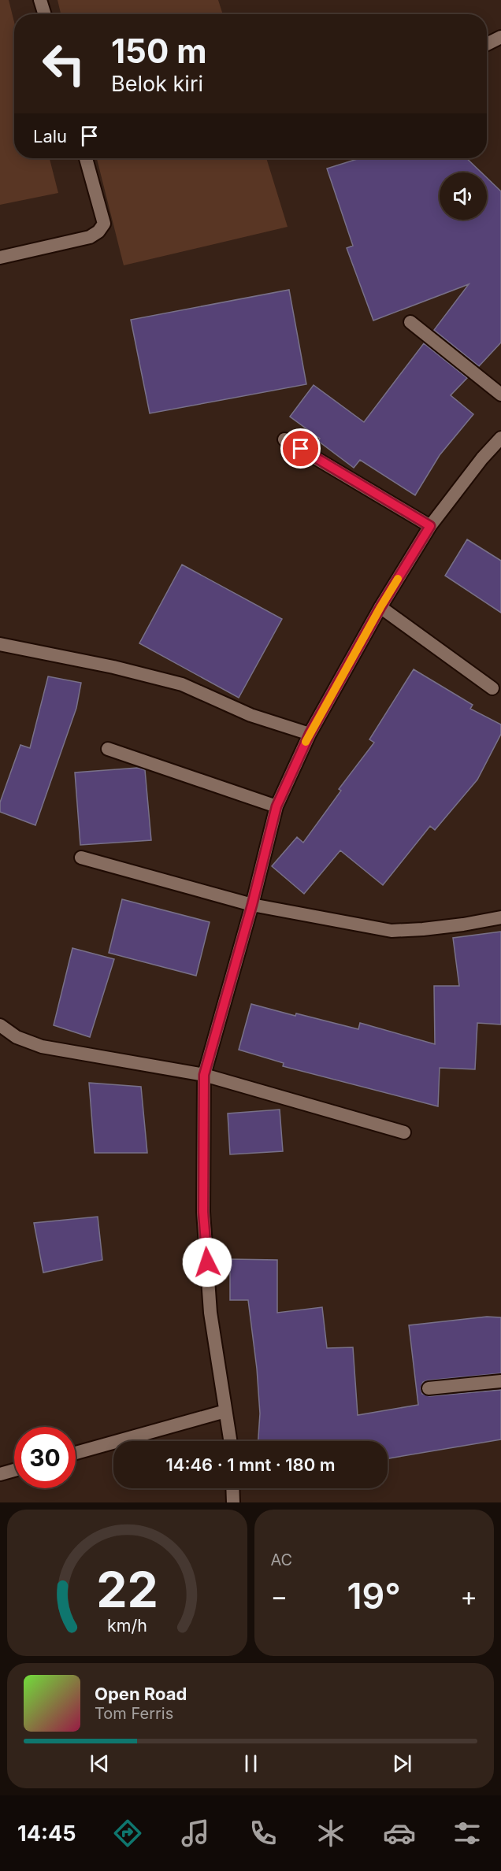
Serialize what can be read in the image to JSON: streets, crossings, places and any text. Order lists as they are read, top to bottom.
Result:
{
  "page": {
    "turn": ["150 m", "Belok kiri"],
    "then": "Lalu",
    "limit": "30",
    "trip": "14:46 · 1 mnt · 180 m",
    "tile": "AC",
    "heat": ["−", "19°", "+"],
    "song": ["Open Road", "Tom Ferris"],
    "tabs": "14:45",
    "gauge": ["22", "km/h"]
  }
}
